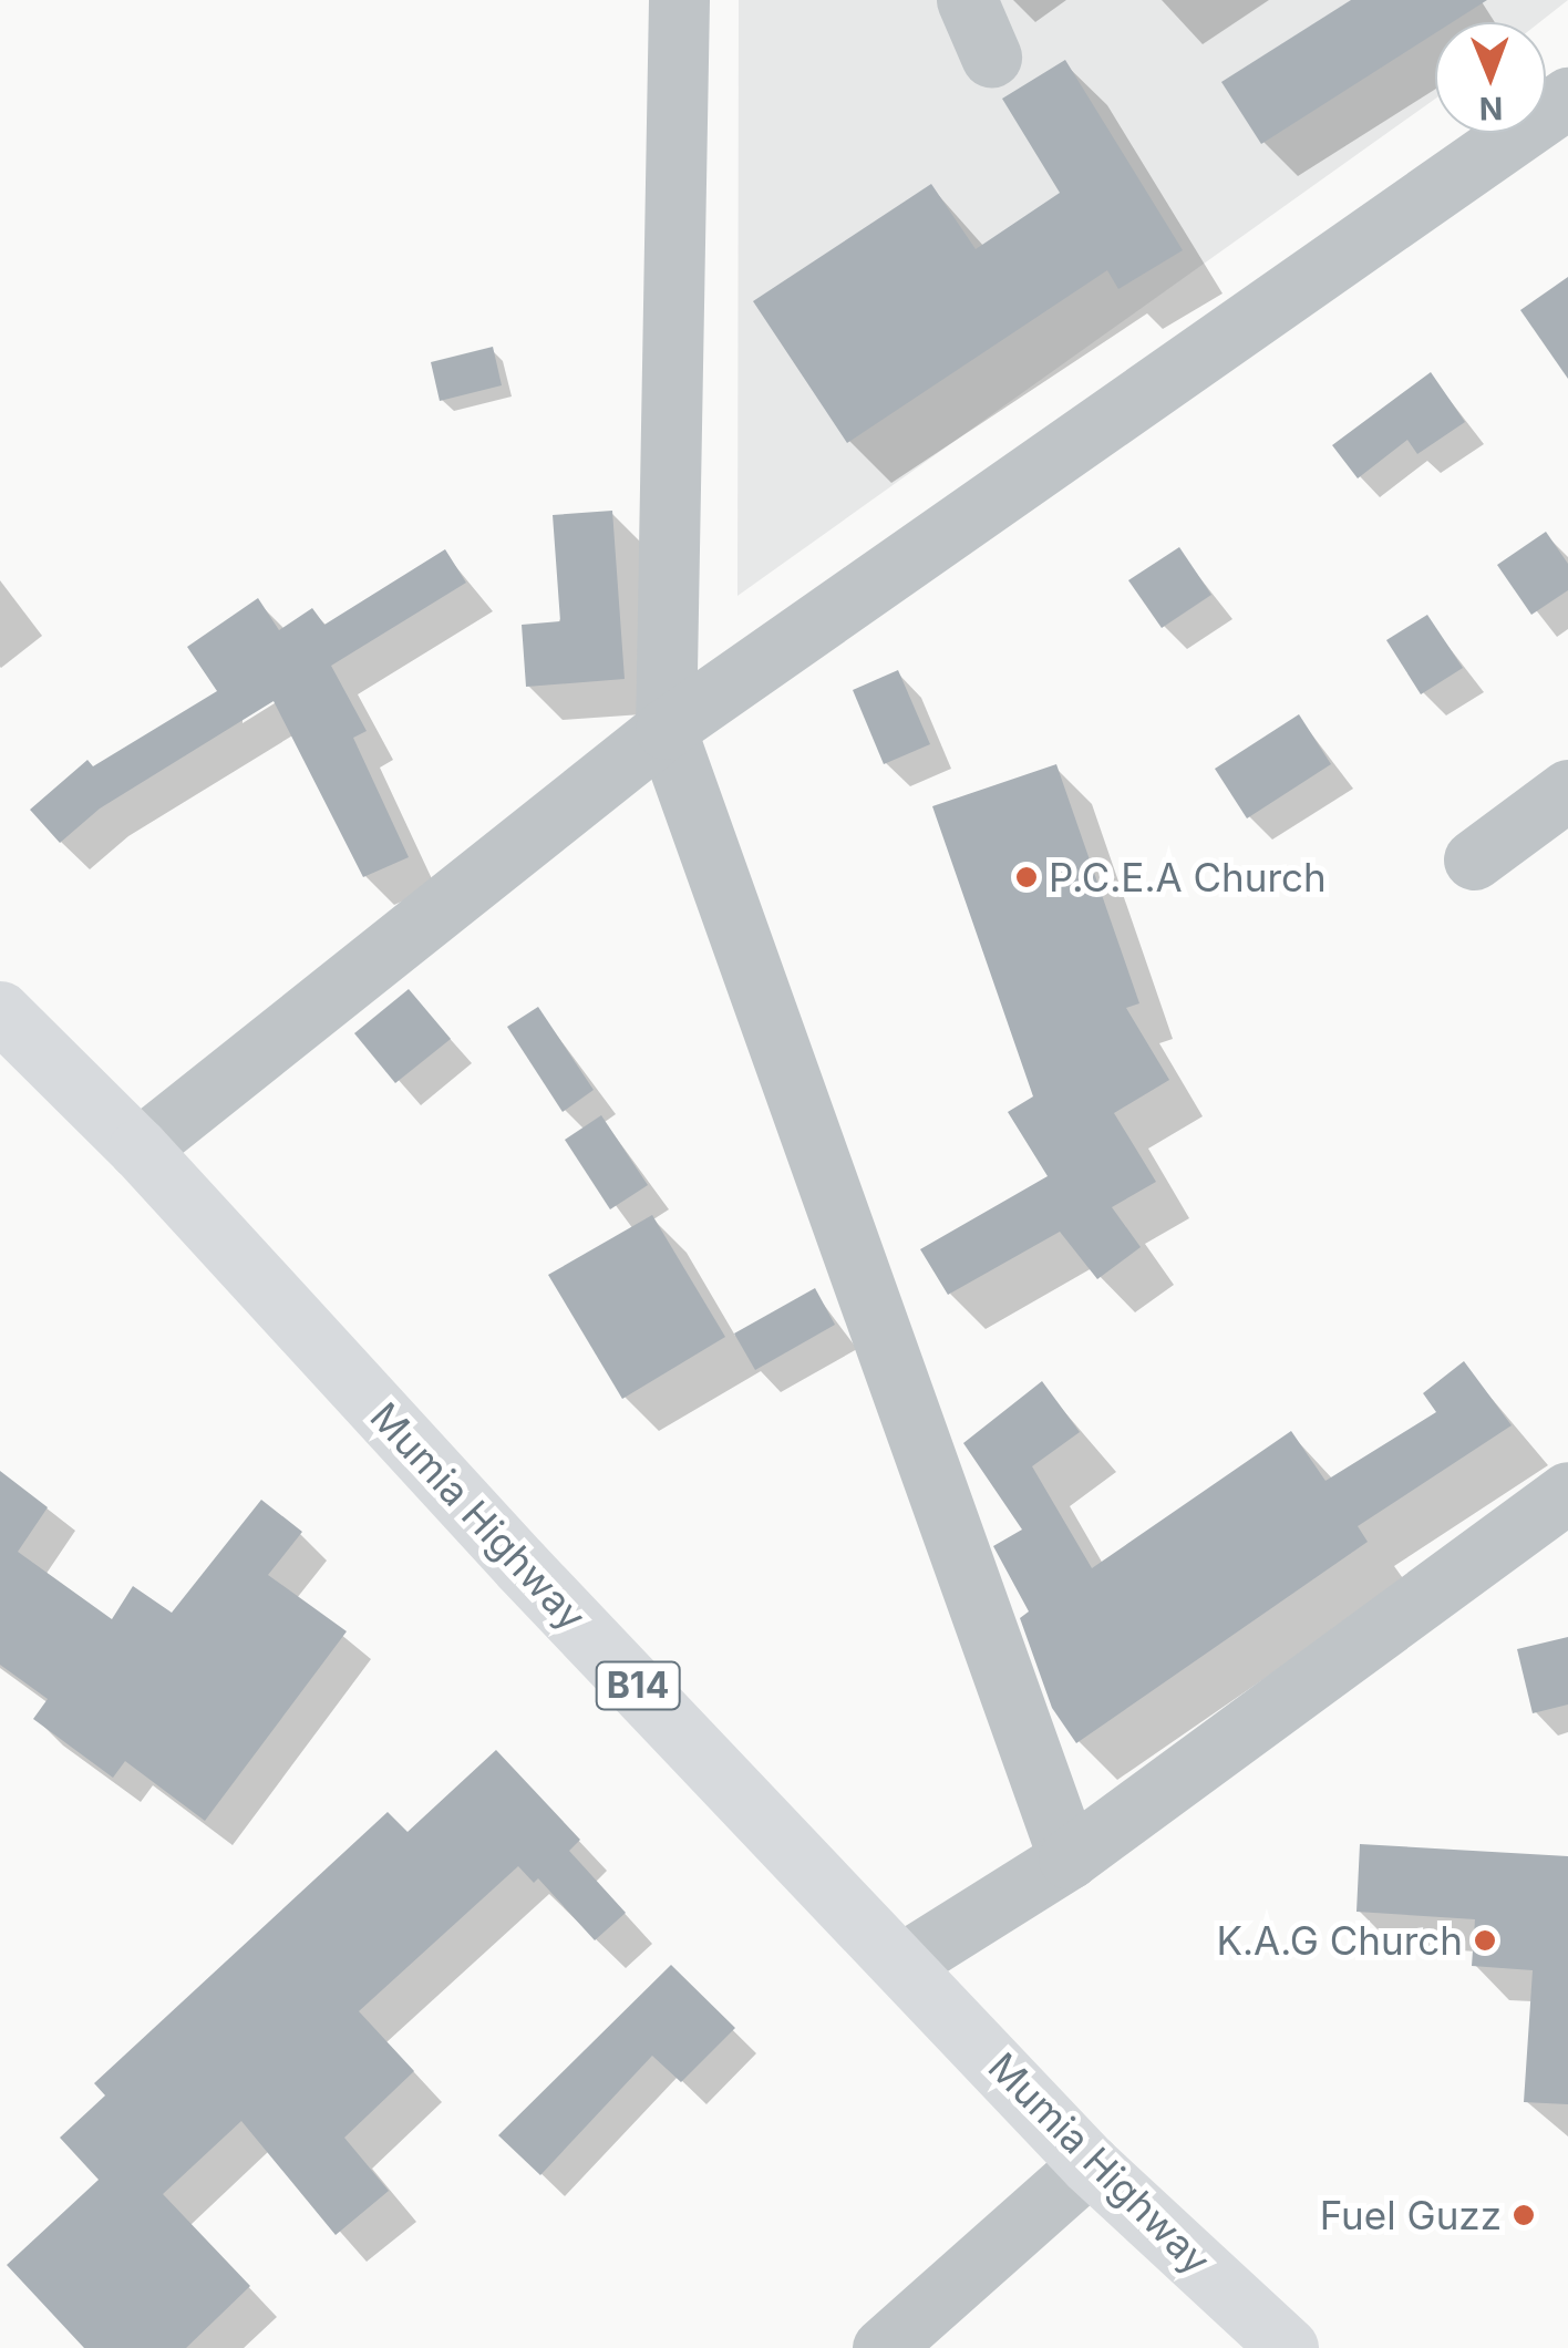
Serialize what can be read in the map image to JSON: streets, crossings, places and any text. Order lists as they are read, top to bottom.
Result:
{
  "streets": {
    "highway": ["Mumia Highway", "B14"]
  },
  "places": ["P.C.E.A Church", "K.A.G Church", "Fuel Guzz"],
  "north": "bottom"
}
